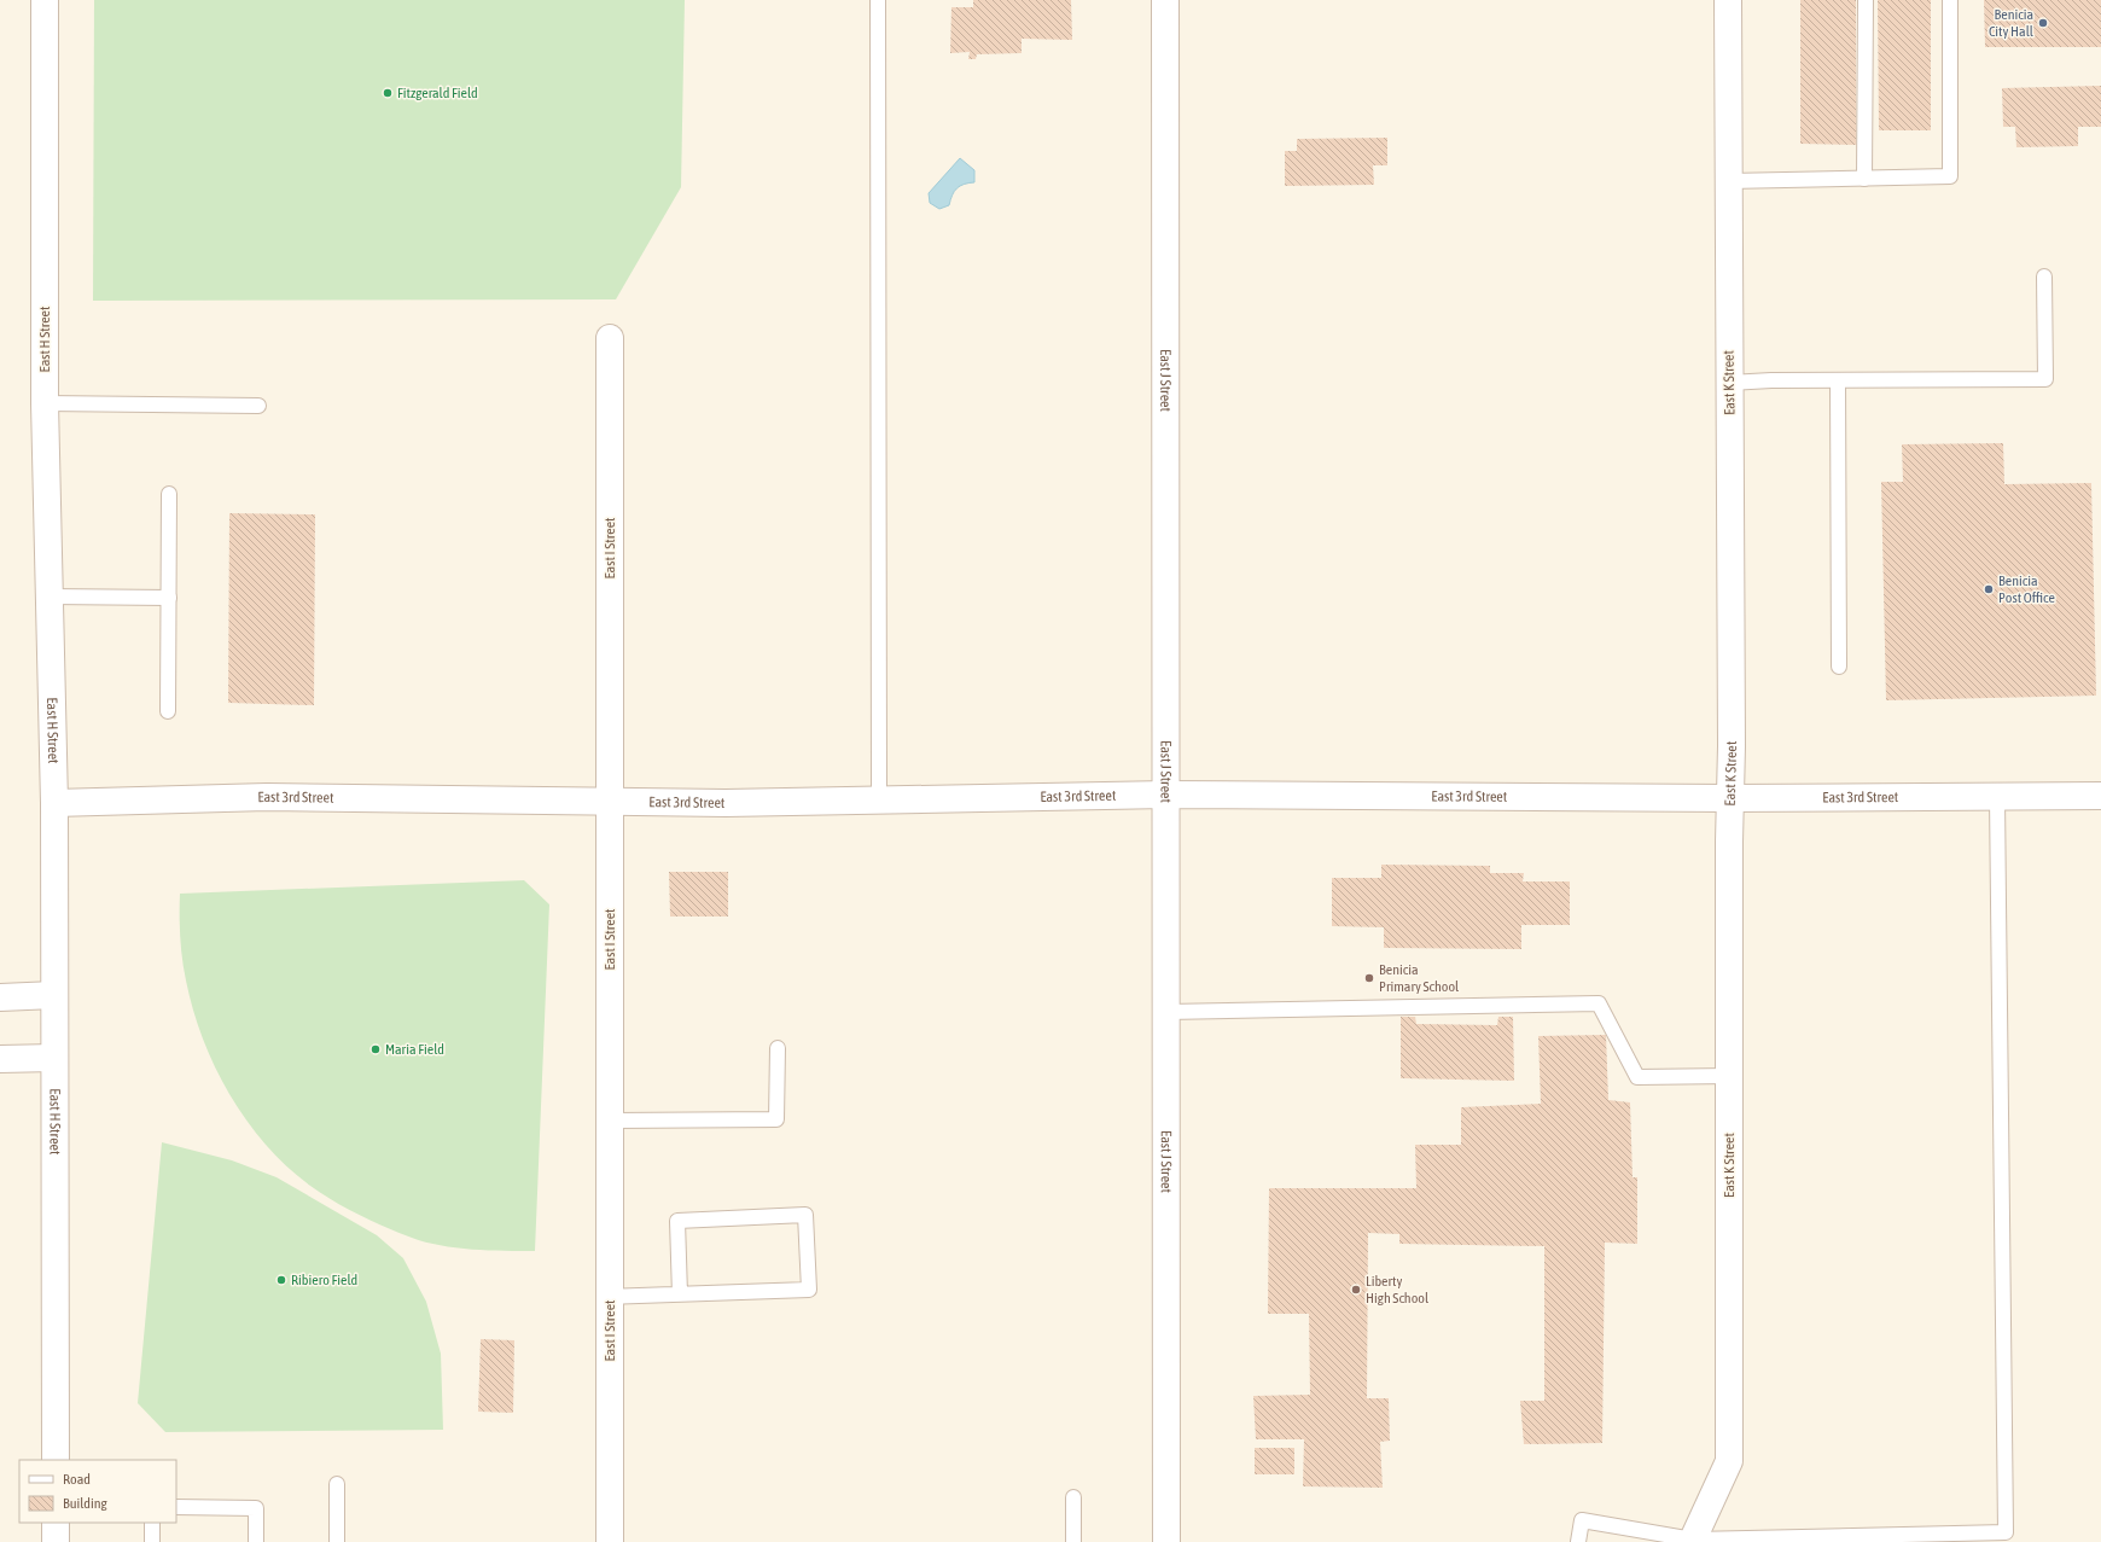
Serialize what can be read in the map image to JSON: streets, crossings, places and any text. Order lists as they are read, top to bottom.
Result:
{
  "streets": {
    "street": [
      "East H Street",
      "East J Street",
      "East K Street",
      "East I Street",
      "East 3rd Street"
    ]
  },
  "crossings": [
    ["East H Street", "East 3rd Street"],
    ["East J Street", "East 3rd Street"],
    ["East K Street", "East 3rd Street"],
    ["East I Street", "East 3rd Street"]
  ],
  "places": [
    "Benicia City Hall",
    "Fitzgerald Field",
    "Benicia Post Office",
    "Benicia Primary School",
    "Maria Field",
    "Ribiero Field",
    "Liberty High School"
  ],
  "legend": ["Road", "Building"]
}
